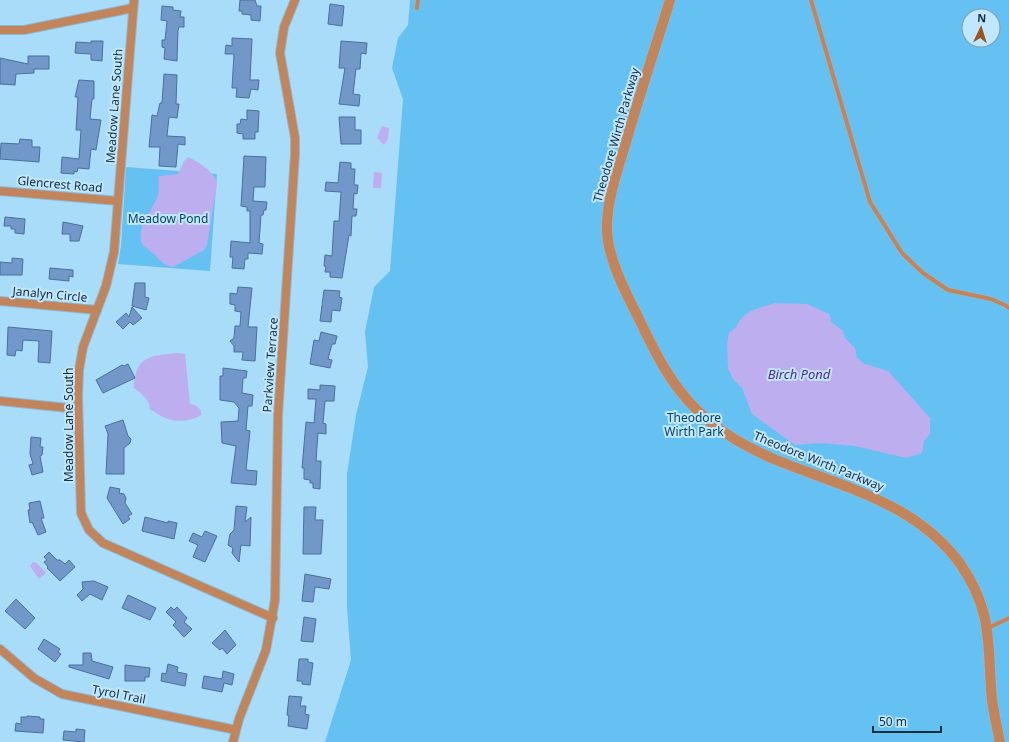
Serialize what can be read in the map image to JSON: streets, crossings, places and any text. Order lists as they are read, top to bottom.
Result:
{
  "streets": {
    "street": [
      "Meadow Lane South",
      "Theodore Wirth Parkway",
      "Glencrest Road",
      "Janalyn Circle",
      "Parkview Terrace",
      "Tyrol Trail"
    ]
  },
  "crossings": [
    ["Meadow Lane South", "Glencrest Road"],
    ["Meadow Lane South", "Janalyn Circle"],
    ["Meadow Lane South", "Parkview Terrace"],
    ["Parkview Terrace", "Tyrol Trail"]
  ],
  "water": ["Birch Pond"],
  "parks": ["Meadow Pond", "Theodore Wirth Park"],
  "scale_bar": "50 m",
  "north": "top"
}
